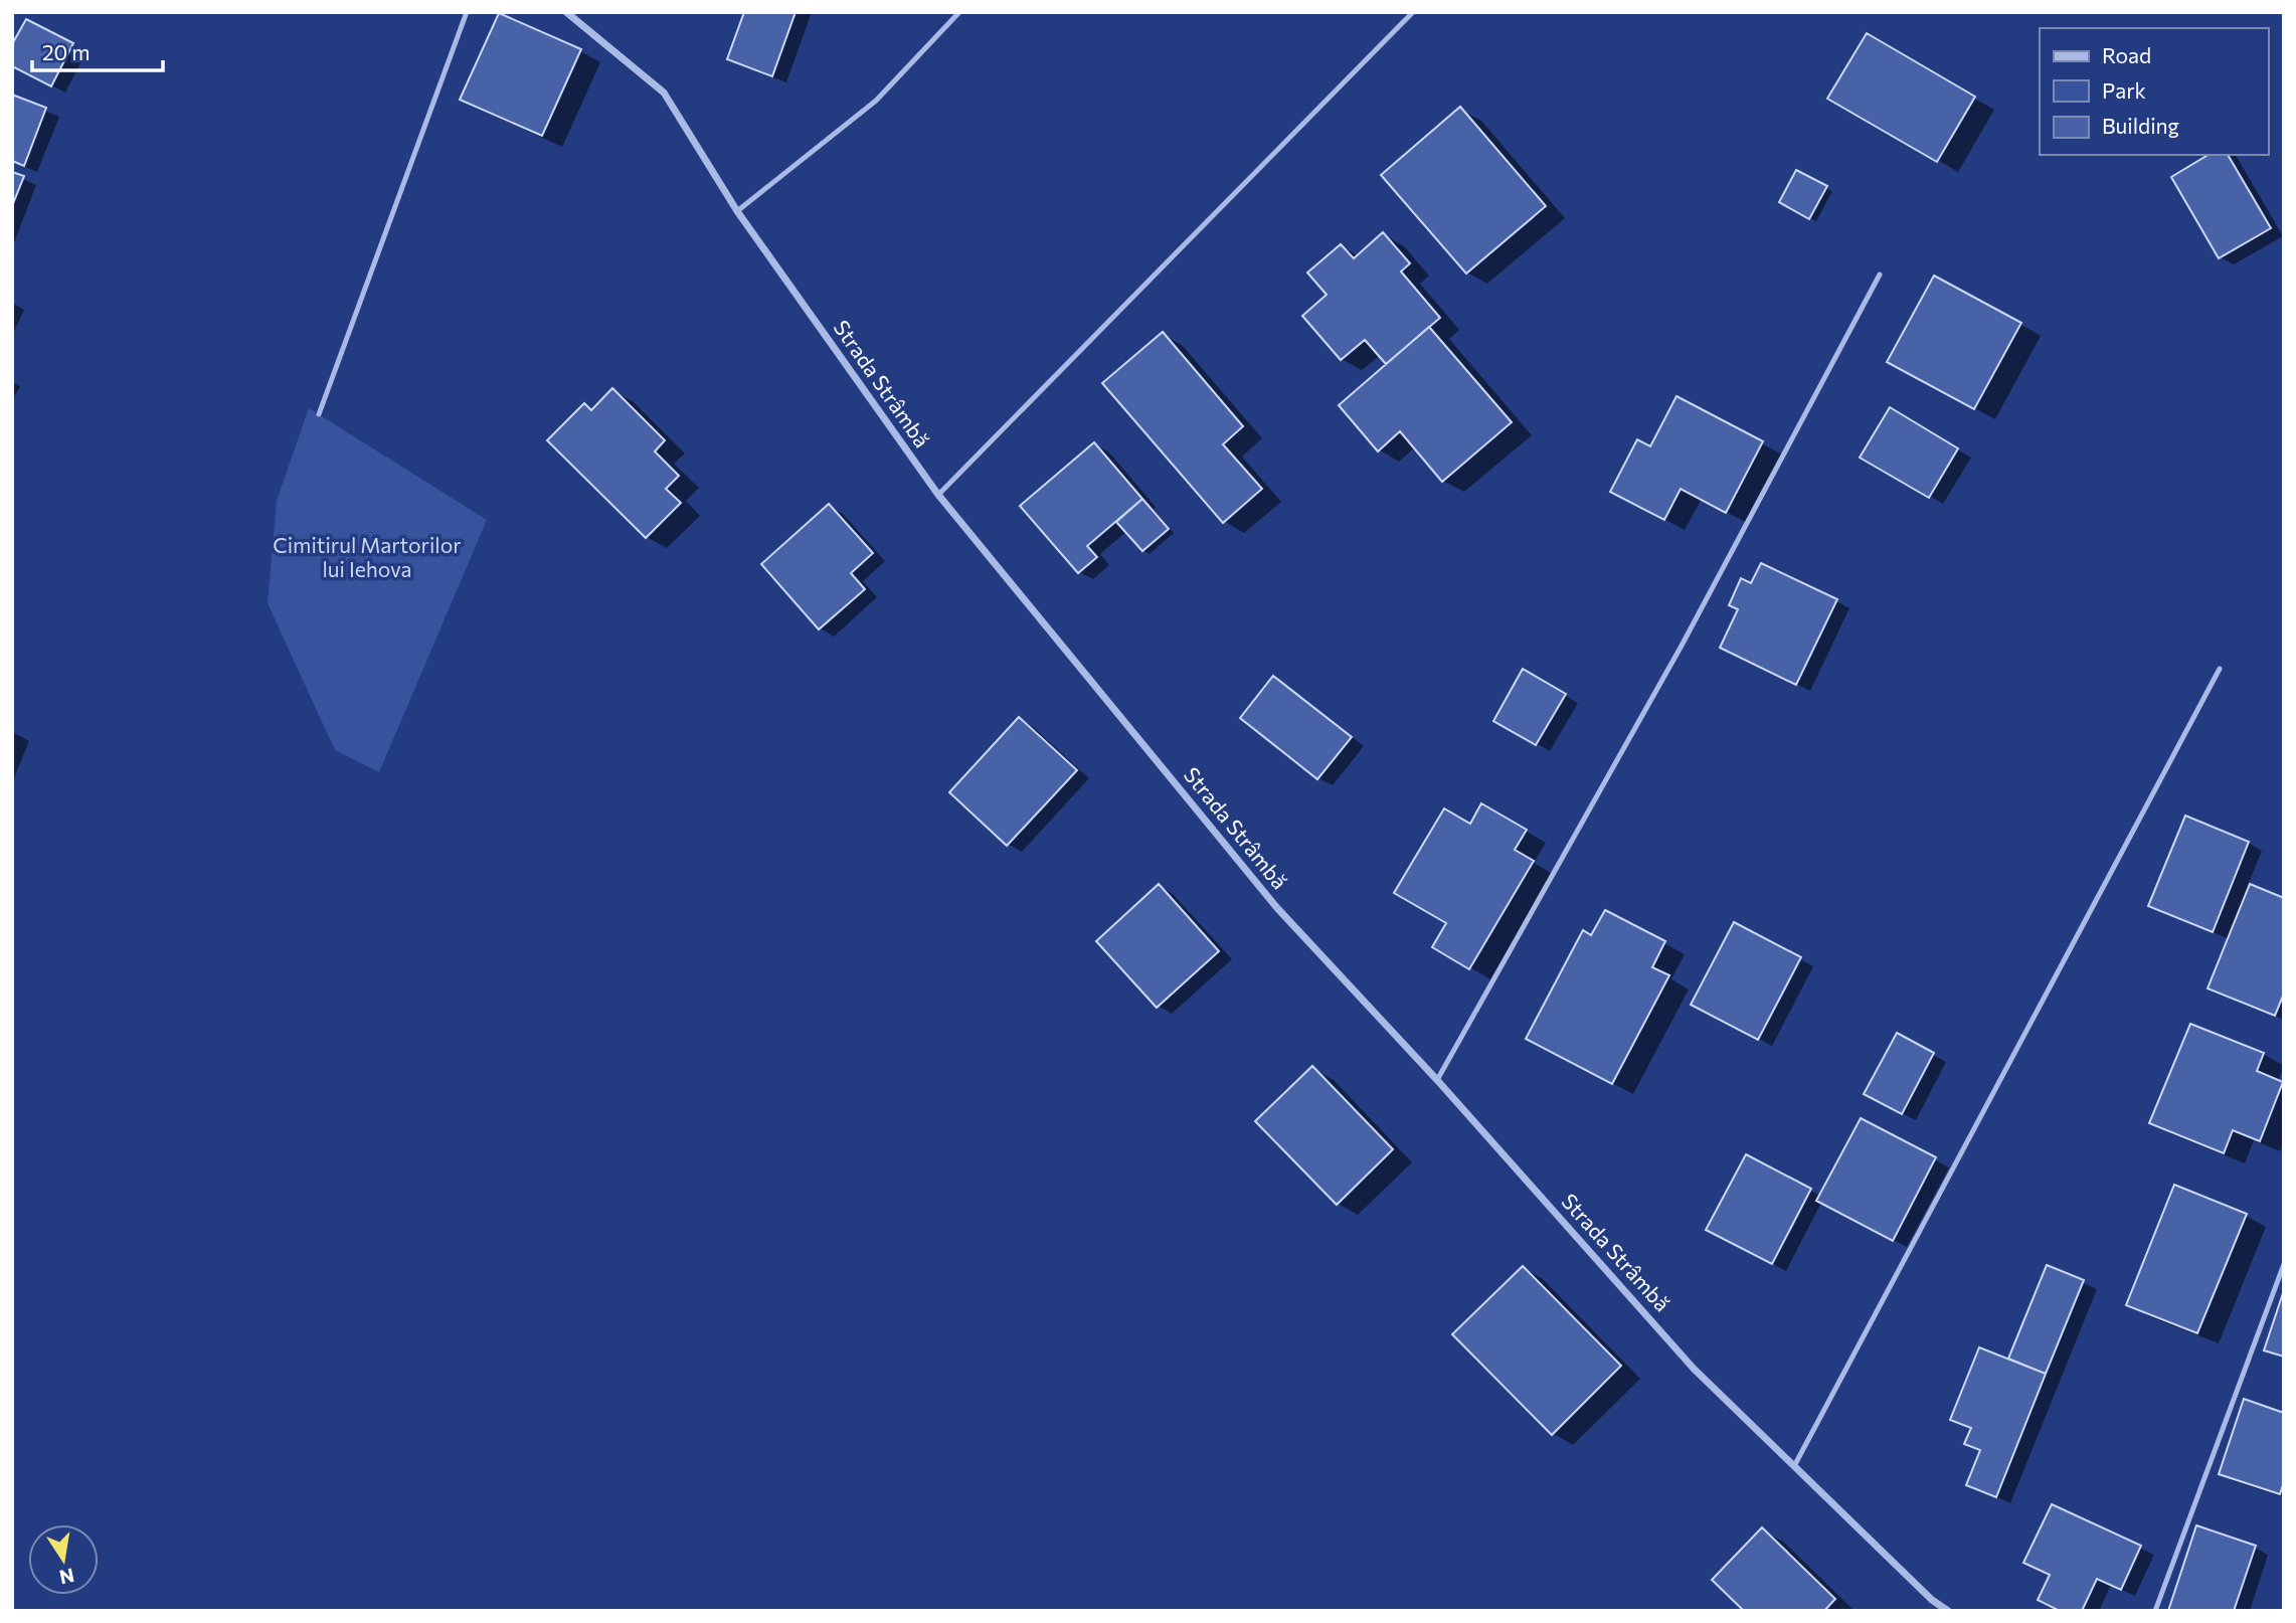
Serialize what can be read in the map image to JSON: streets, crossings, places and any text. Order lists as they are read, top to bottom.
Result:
{
  "streets": {
    "street": ["Strada Strâmbă"]
  },
  "parks": ["Cimitirul Martorilor lui Iehova"],
  "legend": ["Road", "Park", "Building"],
  "scale_bar": "20 m",
  "north": "bottom"
}
